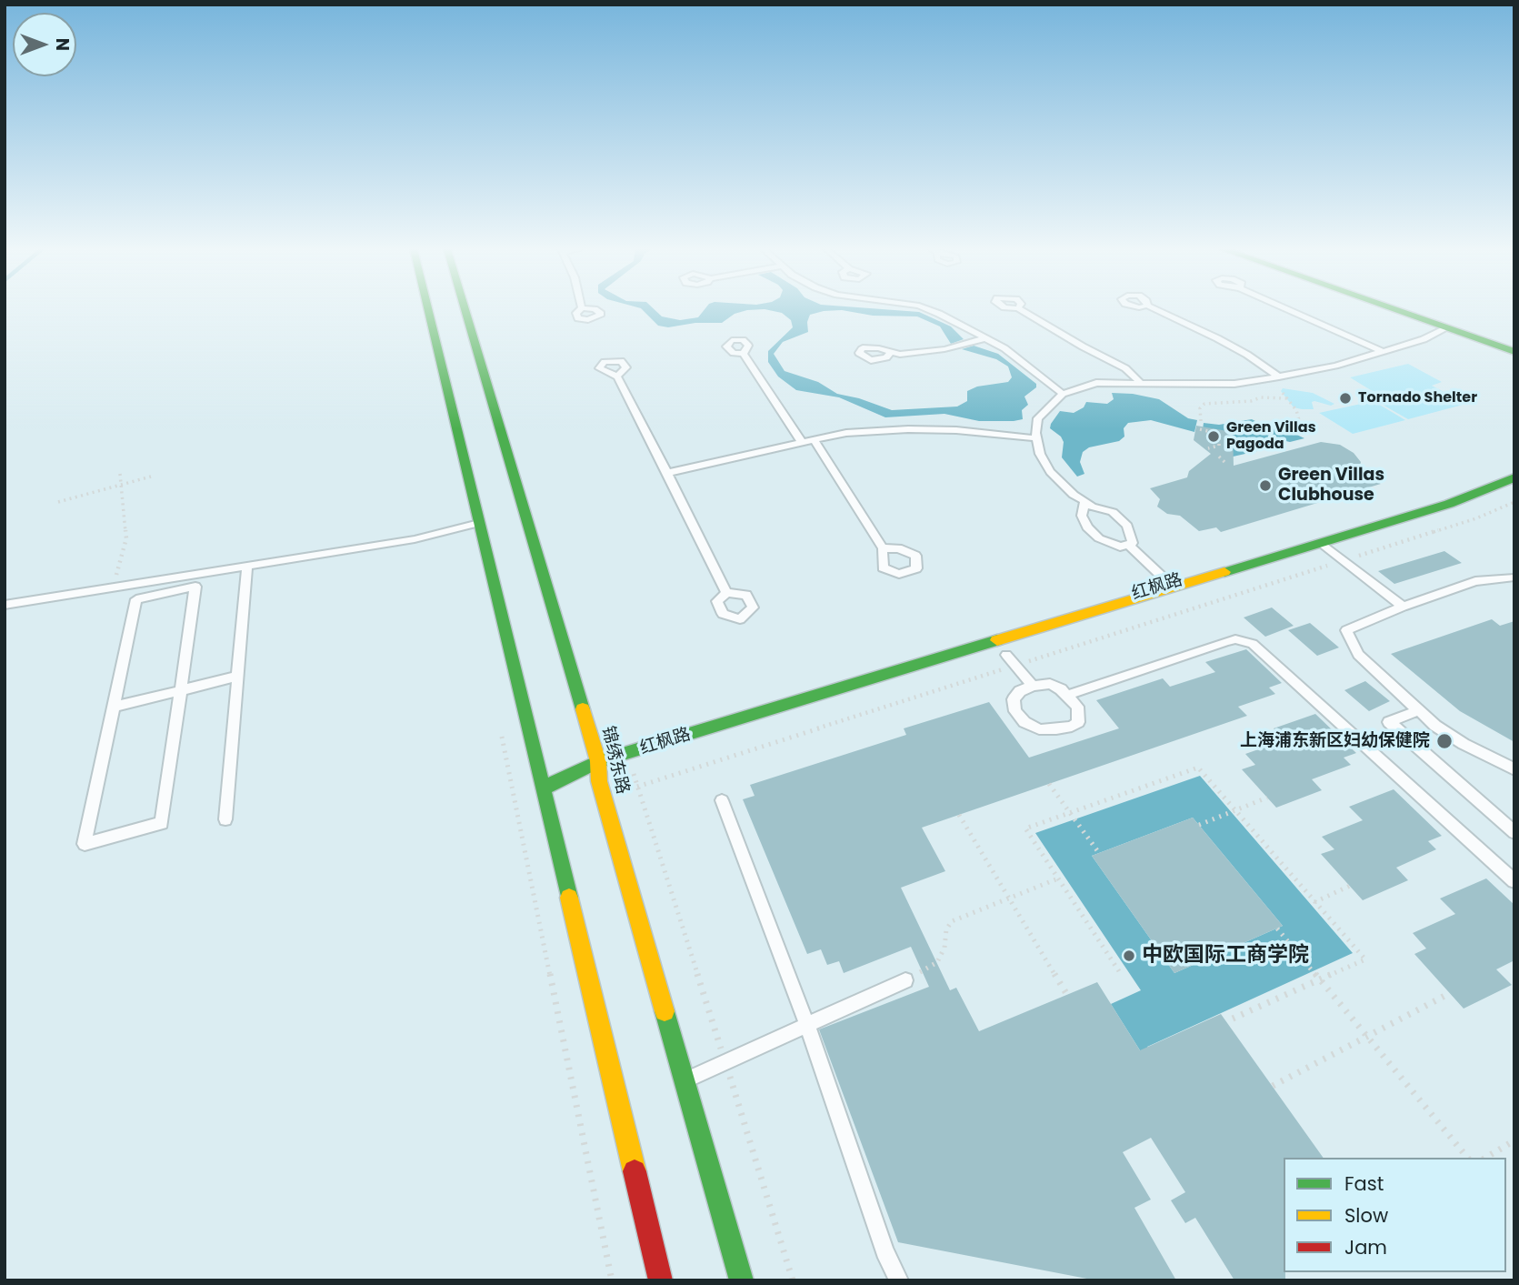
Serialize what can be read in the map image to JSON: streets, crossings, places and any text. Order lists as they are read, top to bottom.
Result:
{
  "streets": {
    "main road": ["红枫路", "锦绣东路"]
  },
  "crossings": [
    ["红枫路", "锦绣东路"]
  ],
  "places": [
    "Tornado Shelter",
    "Green Villas Pagoda",
    "Green Villas Clubhouse",
    "上海浦东新区妇幼保健院",
    "中欧国际工商学院"
  ],
  "legend": ["Fast", "Slow", "Jam"],
  "north": "right"
}
